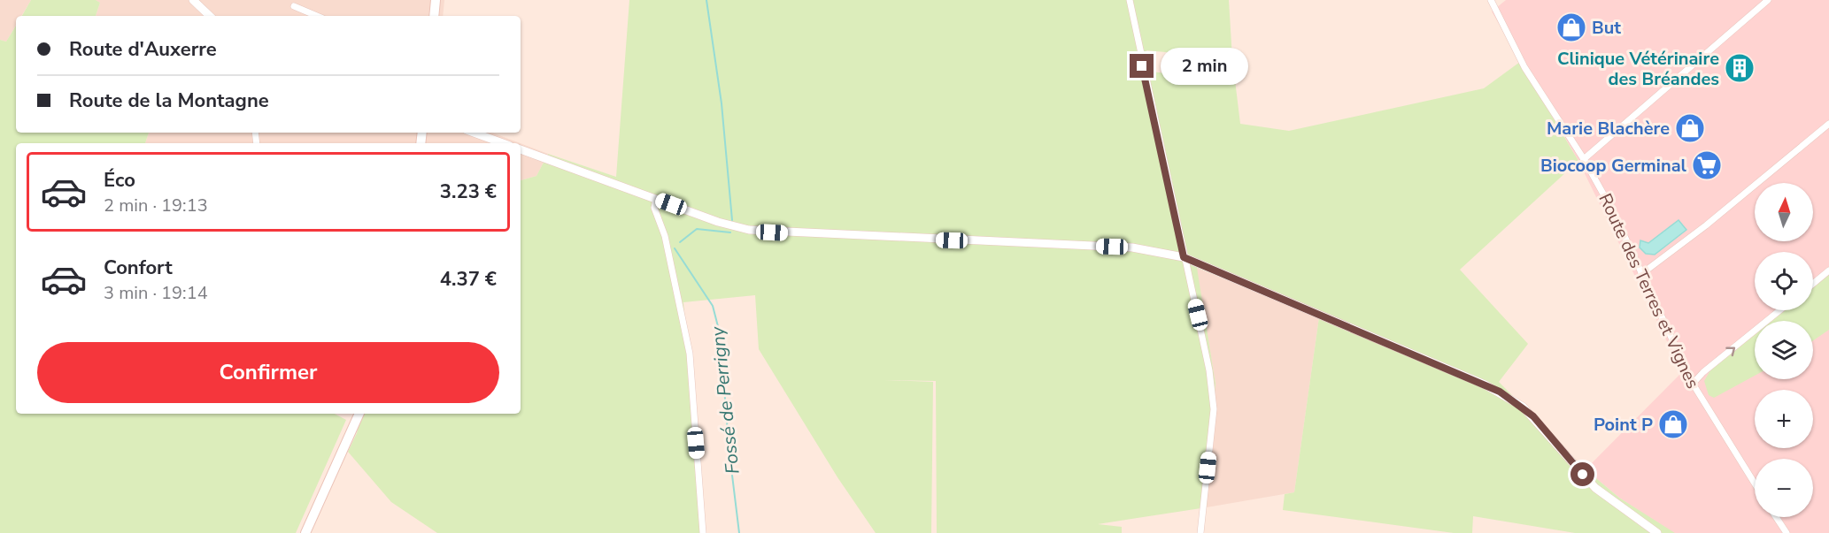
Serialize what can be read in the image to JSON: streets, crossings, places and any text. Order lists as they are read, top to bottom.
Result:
{
  "streets": {
    "street": ["Route des Terres et Vignes"]
  },
  "water": ["Fossé de Perrigny"],
  "places": {
    "shop": ["But", "Marie Blachère", "Point P"],
    "building": ["Clinique Vétérinaire des Bréandes"],
    "supermarket": ["Biocoop Germinal"]
  },
  "north": "top",
  "page": {
    "banner": ["Route d'Auxerre", "Route de la Montagne"],
    "bubble": "2 min",
    "list": [
      {
        "name": "Éco",
        "note": "2 min · 19:13",
        "value": "3.23 €"
      },
      {
        "name": "Confort",
        "note": "3 min · 19:14",
        "value": "4.37 €"
      }
    ],
    "map_buttons": ["+", "−"],
    "buttons": "Confirmer"
  }
}
